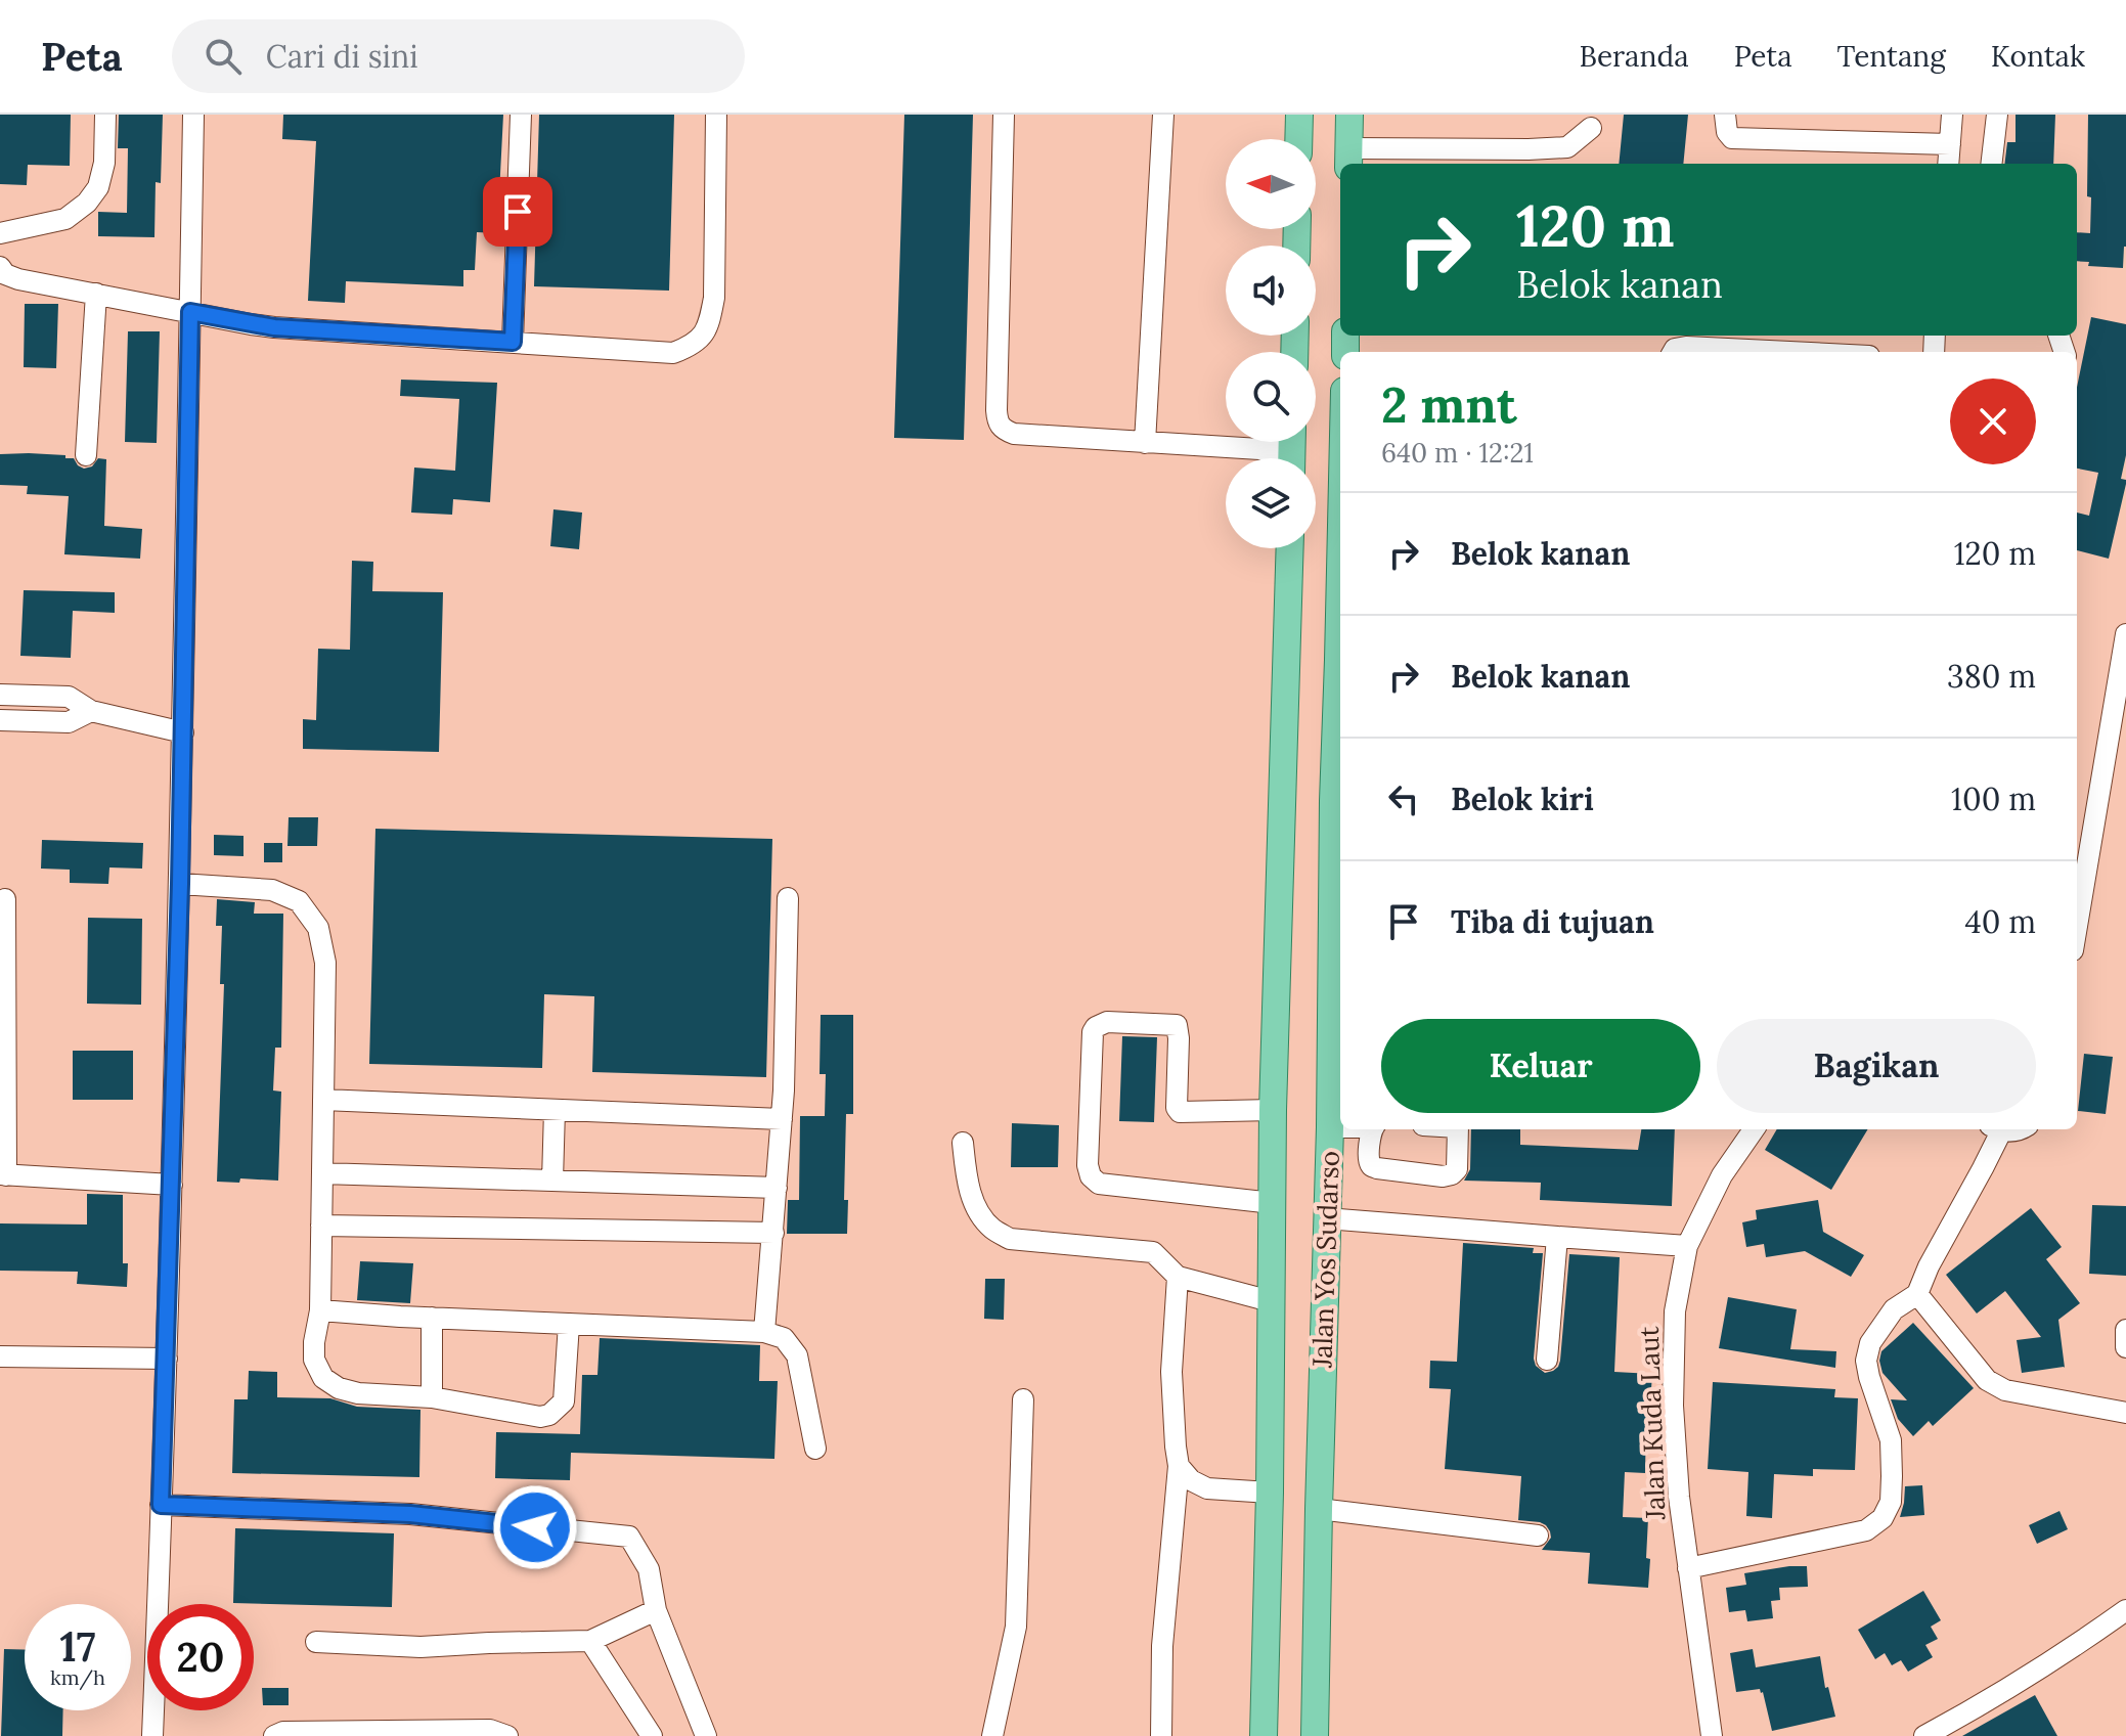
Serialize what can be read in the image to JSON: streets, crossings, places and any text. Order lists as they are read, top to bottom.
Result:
{
  "streets": {
    "main road": ["Jalan Yos Sudarso"],
    "street": ["Jalan Kuda Laut"]
  },
  "north": "left",
  "page": {
    "header": "Peta",
    "search": "Cari di sini",
    "nav": [
      "Beranda",
      "Peta",
      "Tentang",
      "Kontak"
    ],
    "turn": ["120 m", "Belok kanan"],
    "heading": ["2 mnt", "640 m · 12:21"],
    "list": [
      {
        "name": "Belok kanan",
        "value": "120 m"
      },
      {
        "name": "Belok kanan",
        "value": "380 m"
      },
      {
        "name": "Belok kiri",
        "value": "100 m"
      },
      {
        "name": "Tiba di tujuan",
        "value": "40 m"
      }
    ],
    "buttons": ["Keluar", "Bagikan"],
    "speed": "17 km/h",
    "limit": "20"
  }
}
